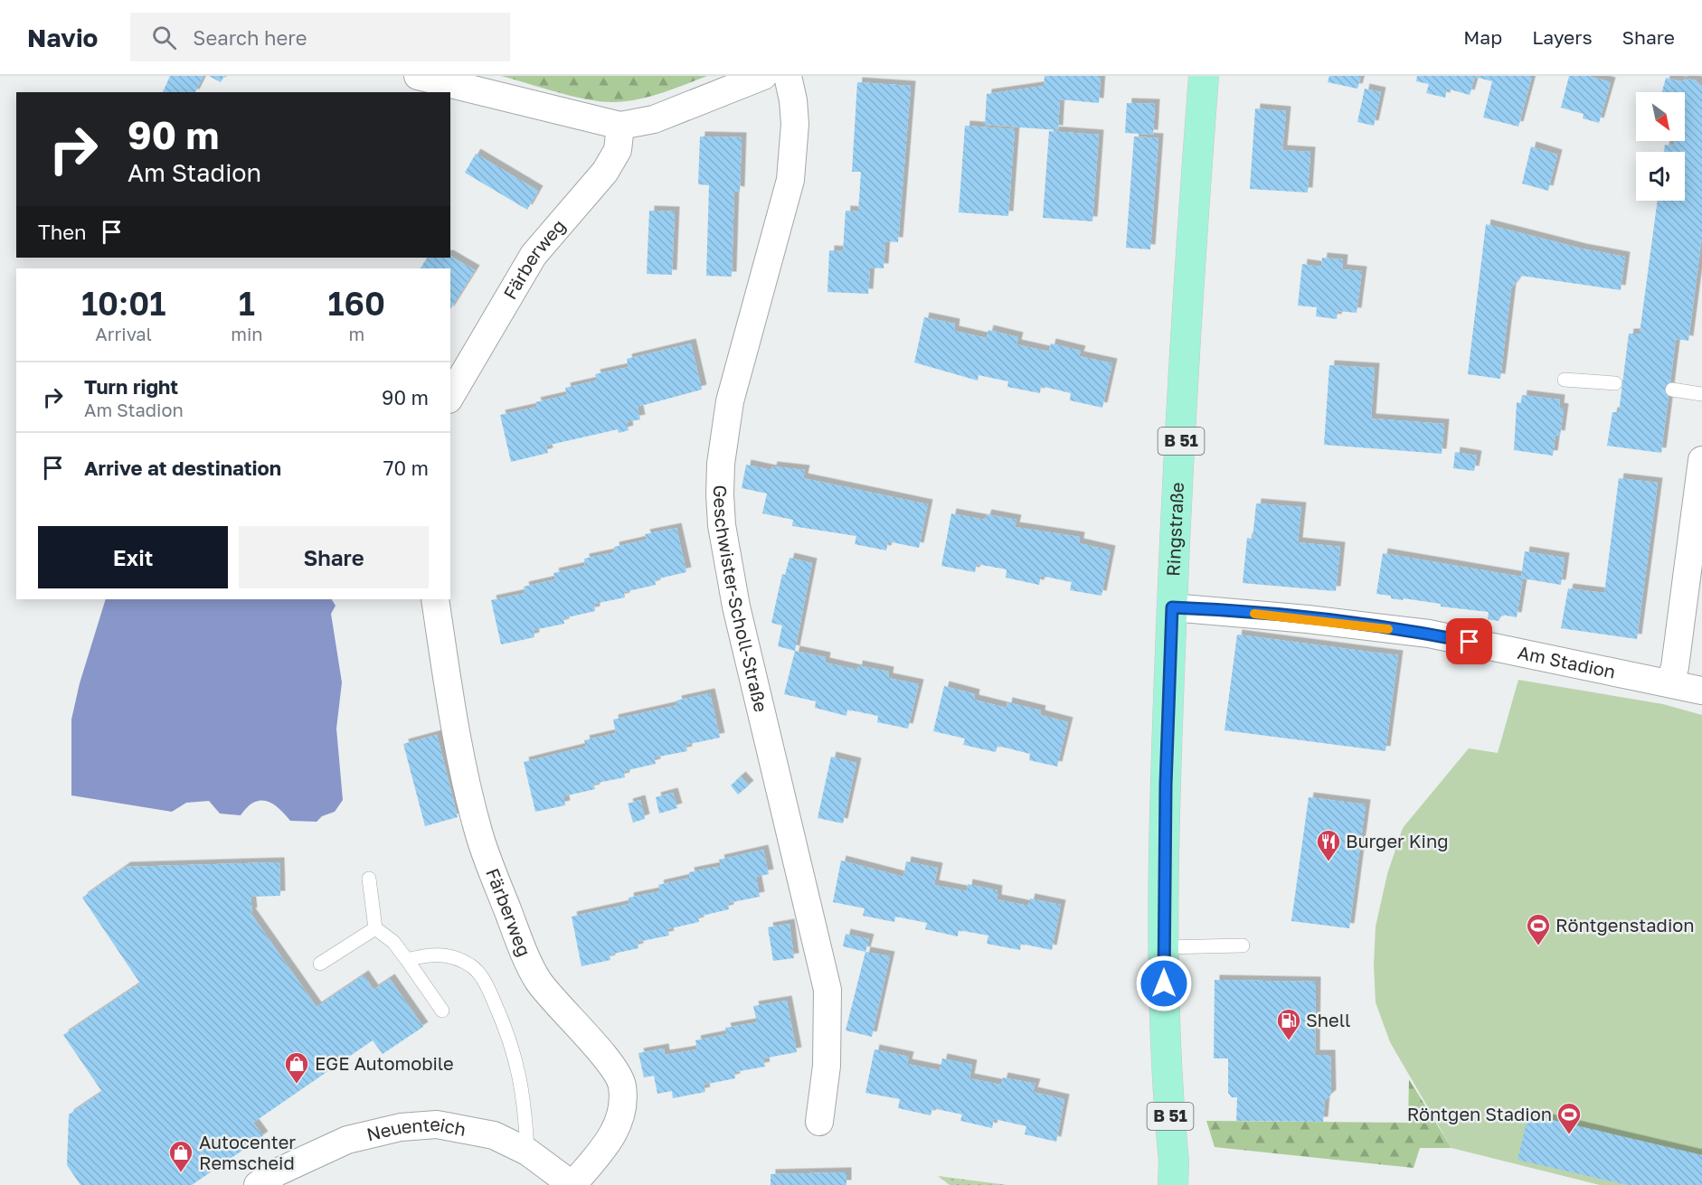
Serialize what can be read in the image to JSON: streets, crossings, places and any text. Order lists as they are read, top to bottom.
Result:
{
  "streets": {
    "main road": ["B 51", "Ringstraße"],
    "street": [
      "Färberweg",
      "Geschwister-Scholl-Straße",
      "Am Stadion",
      "Neuenteich"
    ]
  },
  "crossings": [
    ["Färberweg", "Neuenteich"],
    ["Ringstraße", "Am Stadion"]
  ],
  "places": {
    "restaurant": ["Burger King"],
    "sports": ["Röntgenstadion", "Röntgen Stadion"],
    "fuel station": ["Shell"],
    "shop": ["EGE Automobile", "Autocenter Remscheid"]
  },
  "north": "bottom right",
  "page": {
    "header": "Navio",
    "search": "Search here",
    "nav": ["Map", "Layers", "Share"],
    "turn": ["90 m", "Am Stadion"],
    "then": "Then",
    "eta": [
      "10:01",
      "Arrival",
      "1",
      "min",
      "160",
      "m"
    ],
    "list": [
      {
        "name": "Turn right",
        "note": "Am Stadion",
        "value": "90 m"
      },
      {
        "name": "Arrive at destination",
        "value": "70 m"
      }
    ],
    "buttons": ["Exit", "Share"]
  }
}
